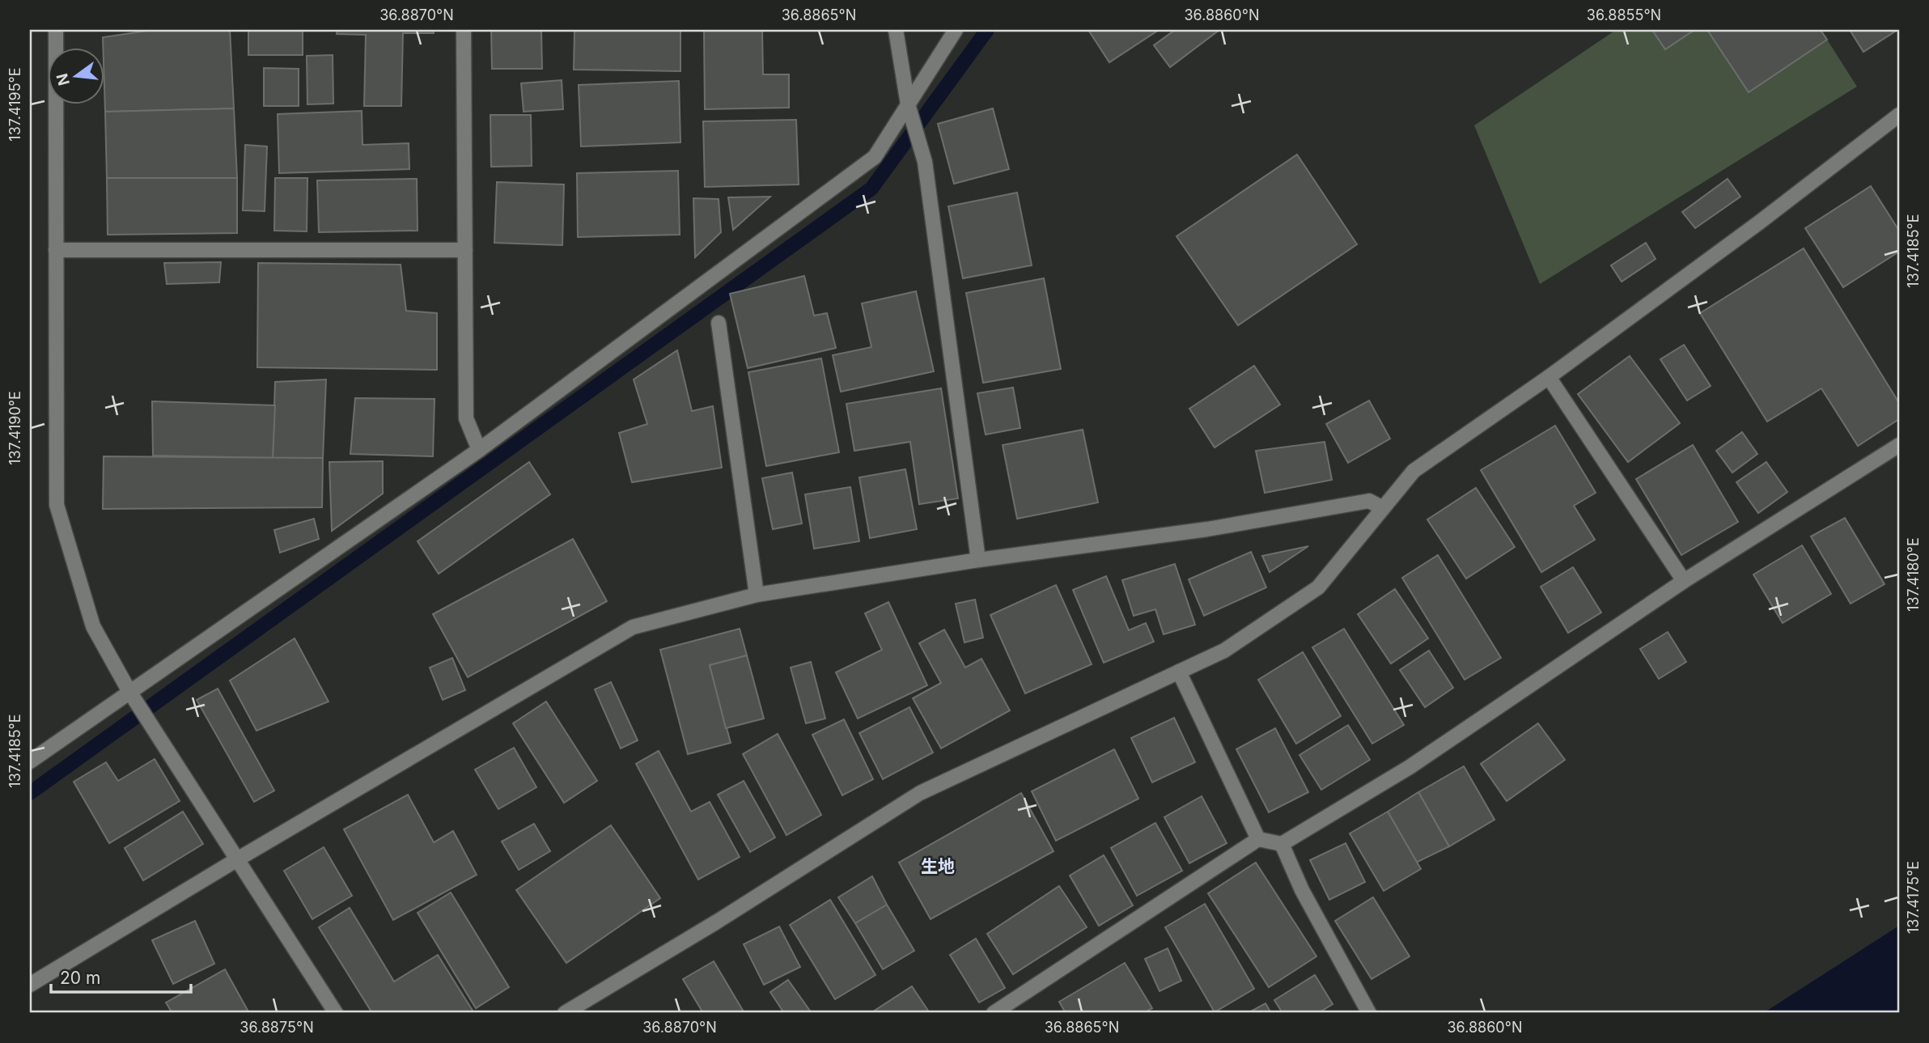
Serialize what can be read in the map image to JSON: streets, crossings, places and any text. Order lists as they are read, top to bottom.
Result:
{
  "districts": ["生地"],
  "scale_bar": "20 m",
  "north": "left",
  "coordinates": [
    "36.8870°N",
    "36.8865°N",
    "36.8860°N",
    "36.8855°N",
    "137.4195°E",
    "137.4185°E",
    "137.4190°E",
    "137.4180°E",
    "137.4175°E",
    "36.8875°N"
  ]
}
